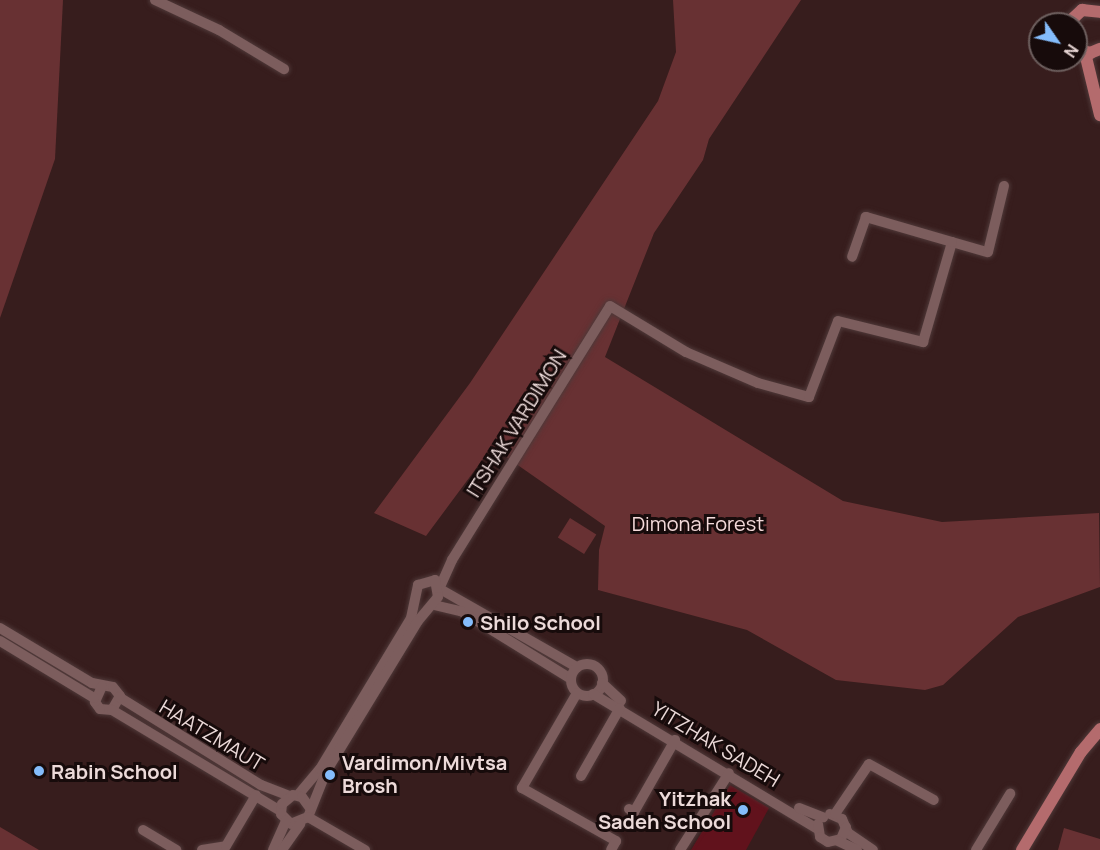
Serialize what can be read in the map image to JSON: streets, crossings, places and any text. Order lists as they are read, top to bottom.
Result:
{
  "streets": {
    "street": ["ITSHAK VARDIMON", "HAATZMAUT", "YITZHAK SADEH"]
  },
  "parks": ["Dimona Forest"],
  "places": [
    "Shilo School",
    "Rabin School",
    "Vardimon/Mivtsa Brosh",
    "Yitzhak Sadeh School"
  ],
  "north": "bottom right"
}
